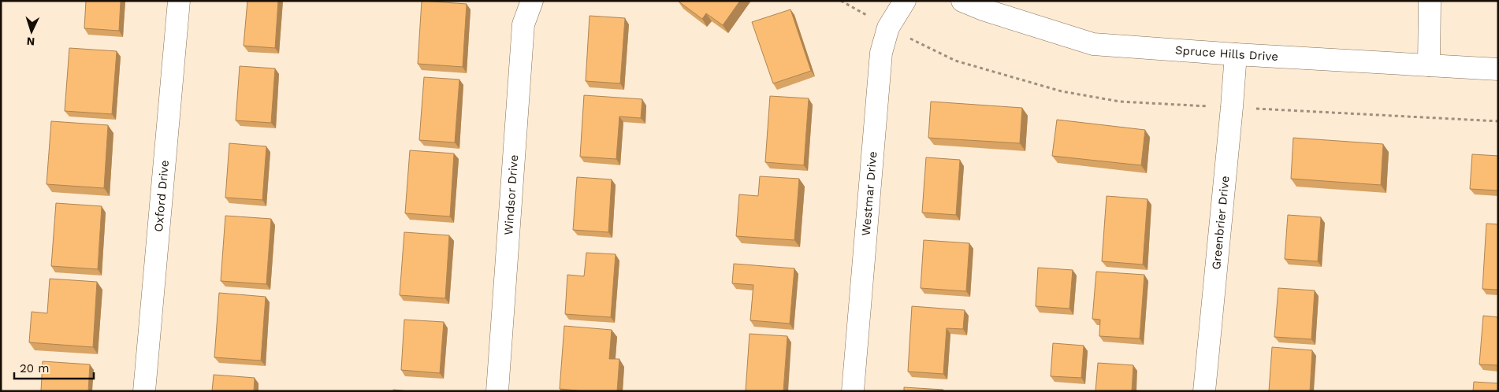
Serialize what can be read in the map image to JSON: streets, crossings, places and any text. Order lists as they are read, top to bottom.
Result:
{
  "streets": {
    "street": [
      "Spruce Hills Drive",
      "Westmar Drive",
      "Windsor Drive",
      "Oxford Drive",
      "Greenbrier Drive"
    ]
  },
  "crossings": [
    ["Spruce Hills Drive", "Greenbrier Drive"]
  ],
  "scale_bar": "20 m",
  "north": "bottom"
}
